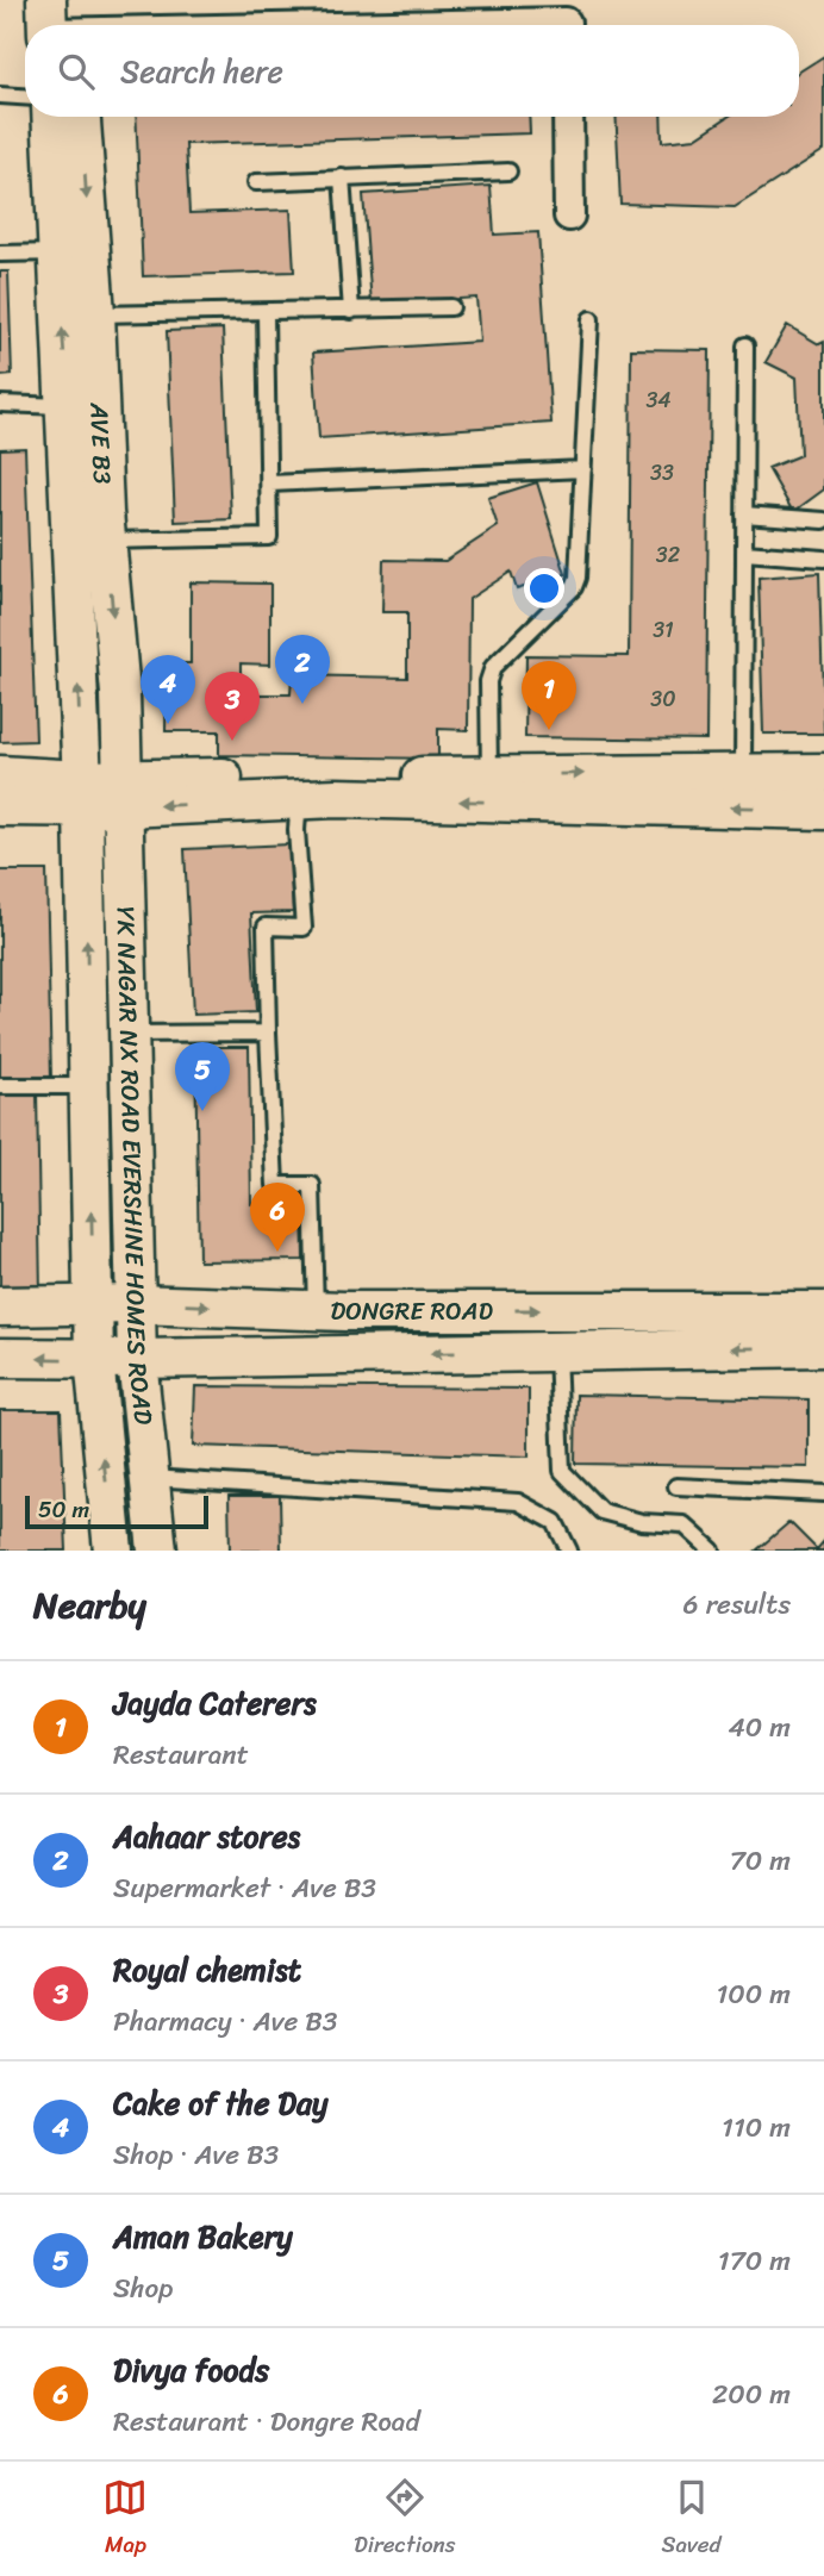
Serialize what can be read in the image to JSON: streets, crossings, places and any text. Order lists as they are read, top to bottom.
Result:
{
  "streets": {
    "street": ["AVE B3", "YK NAGAR NX ROAD EVERSHINE HOMES ROAD", "DONGRE ROAD"]
  },
  "crossings": [
    ["AVE B3", "YK NAGAR NX ROAD EVERSHINE HOMES ROAD"],
    ["YK NAGAR NX ROAD EVERSHINE HOMES ROAD", "DONGRE ROAD"]
  ],
  "house_numbers": [
    "34",
    "33",
    "32",
    "31",
    "30"
  ],
  "scale_bar": "50 m",
  "page": {
    "search": "Search here",
    "pins": [
      "2",
      "4",
      "1",
      "3",
      "5",
      "6"
    ],
    "scale": "50 m",
    "heading": ["Nearby", "6 results"],
    "list": [
      {
        "mark": "1",
        "name": "Jayda Caterers",
        "note": "Restaurant",
        "value": "40 m"
      },
      {
        "mark": "2",
        "name": "Aahaar stores",
        "note": "Supermarket · Ave B3",
        "value": "70 m"
      },
      {
        "mark": "3",
        "name": "Royal chemist",
        "note": "Pharmacy · Ave B3",
        "value": "100 m"
      },
      {
        "mark": "4",
        "name": "Cake of the Day",
        "note": "Shop · Ave B3",
        "value": "110 m"
      },
      {
        "mark": "5",
        "name": "Aman Bakery",
        "note": "Shop",
        "value": "170 m"
      },
      {
        "mark": "6",
        "name": "Divya foods",
        "note": "Restaurant · Dongre Road",
        "value": "200 m"
      }
    ],
    "nav": ["Map", "Directions", "Saved"]
  }
}
